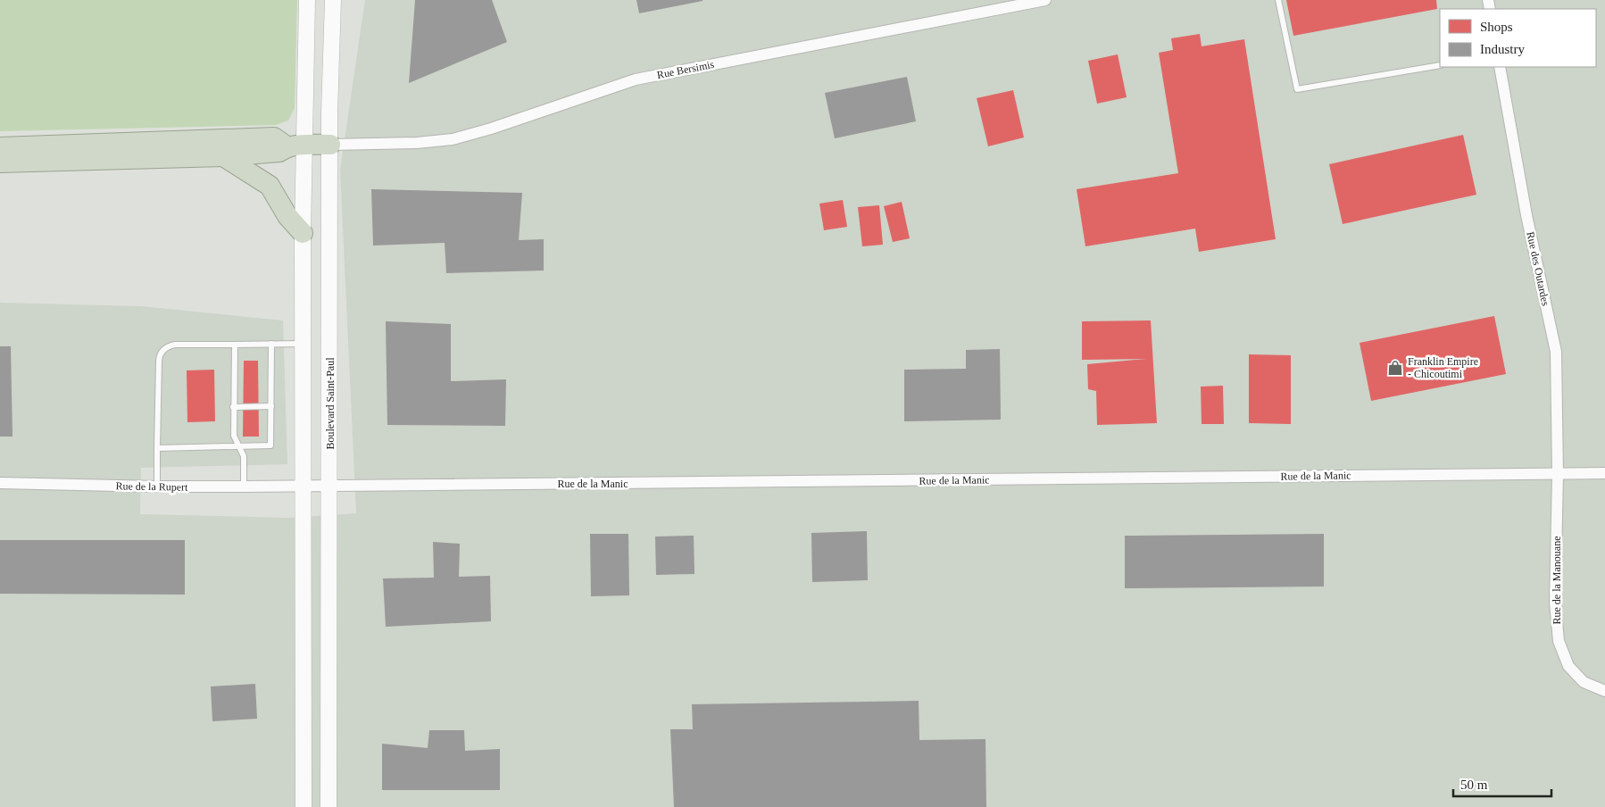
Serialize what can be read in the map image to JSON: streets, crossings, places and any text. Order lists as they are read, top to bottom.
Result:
{
  "streets": {
    "main road": ["Boulevard Saint-Paul"],
    "street": [
      "Rue Bersimis",
      "Rue des Outardes",
      "Rue de la Manic",
      "Rue de la Rupert",
      "Rue de la Manouane"
    ]
  },
  "crossings": [
    ["Rue Bersimis", "Boulevard Saint-Paul"],
    ["Rue des Outardes", "Rue de la Manic"],
    ["Rue des Outardes", "Rue de la Manouane"],
    ["Boulevard Saint-Paul", "Rue de la Manic"],
    ["Rue de la Manic", "Rue de la Rupert"],
    ["Rue de la Manic", "Rue de la Manouane"]
  ],
  "places": {
    "shop": ["Franklin Empire - Chicoutimi"]
  },
  "legend": ["Shops", "Industry"],
  "scale_bar": "50 m"
}
